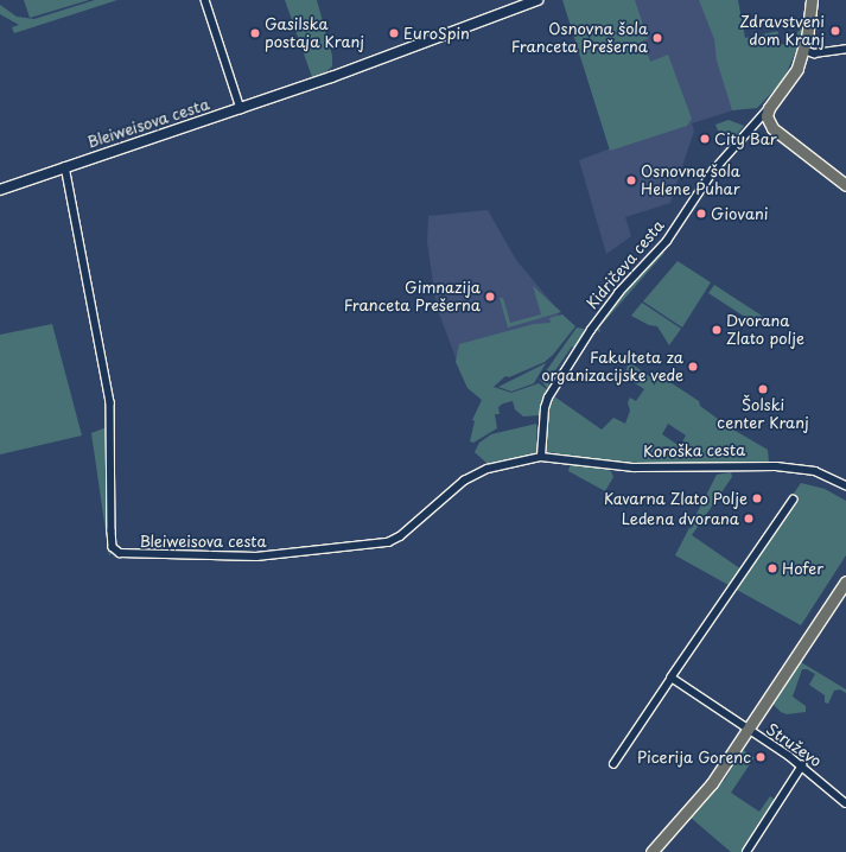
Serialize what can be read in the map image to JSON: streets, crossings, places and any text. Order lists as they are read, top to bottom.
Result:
{
  "streets": {
    "main road": ["Bleiweisova cesta", "Kidričeva cesta"],
    "street": ["Koroška cesta", "Struževo"]
  },
  "crossings": [
    ["Bleiweisova cesta", "Kidričeva cesta"],
    ["Bleiweisova cesta", "Koroška cesta"],
    ["Kidričeva cesta", "Koroška cesta"]
  ],
  "places": [
    "Zdravstveni dom Kranj",
    "Gasilska postaja Kranj",
    "EuroSpin",
    "Osnovna šola Franceta Prešerna",
    "City Bar",
    "Osnovna šola Helene Puhar",
    "Giovani",
    "Gimnazija Franceta Prešerna",
    "Dvorana Zlato polje",
    "Fakulteta za organizacijske vede",
    "Šolski center Kranj",
    "Kavarna Zlato Polje",
    "Ledena dvorana",
    "Hofer",
    "Picerija Gorenc"
  ]
}
